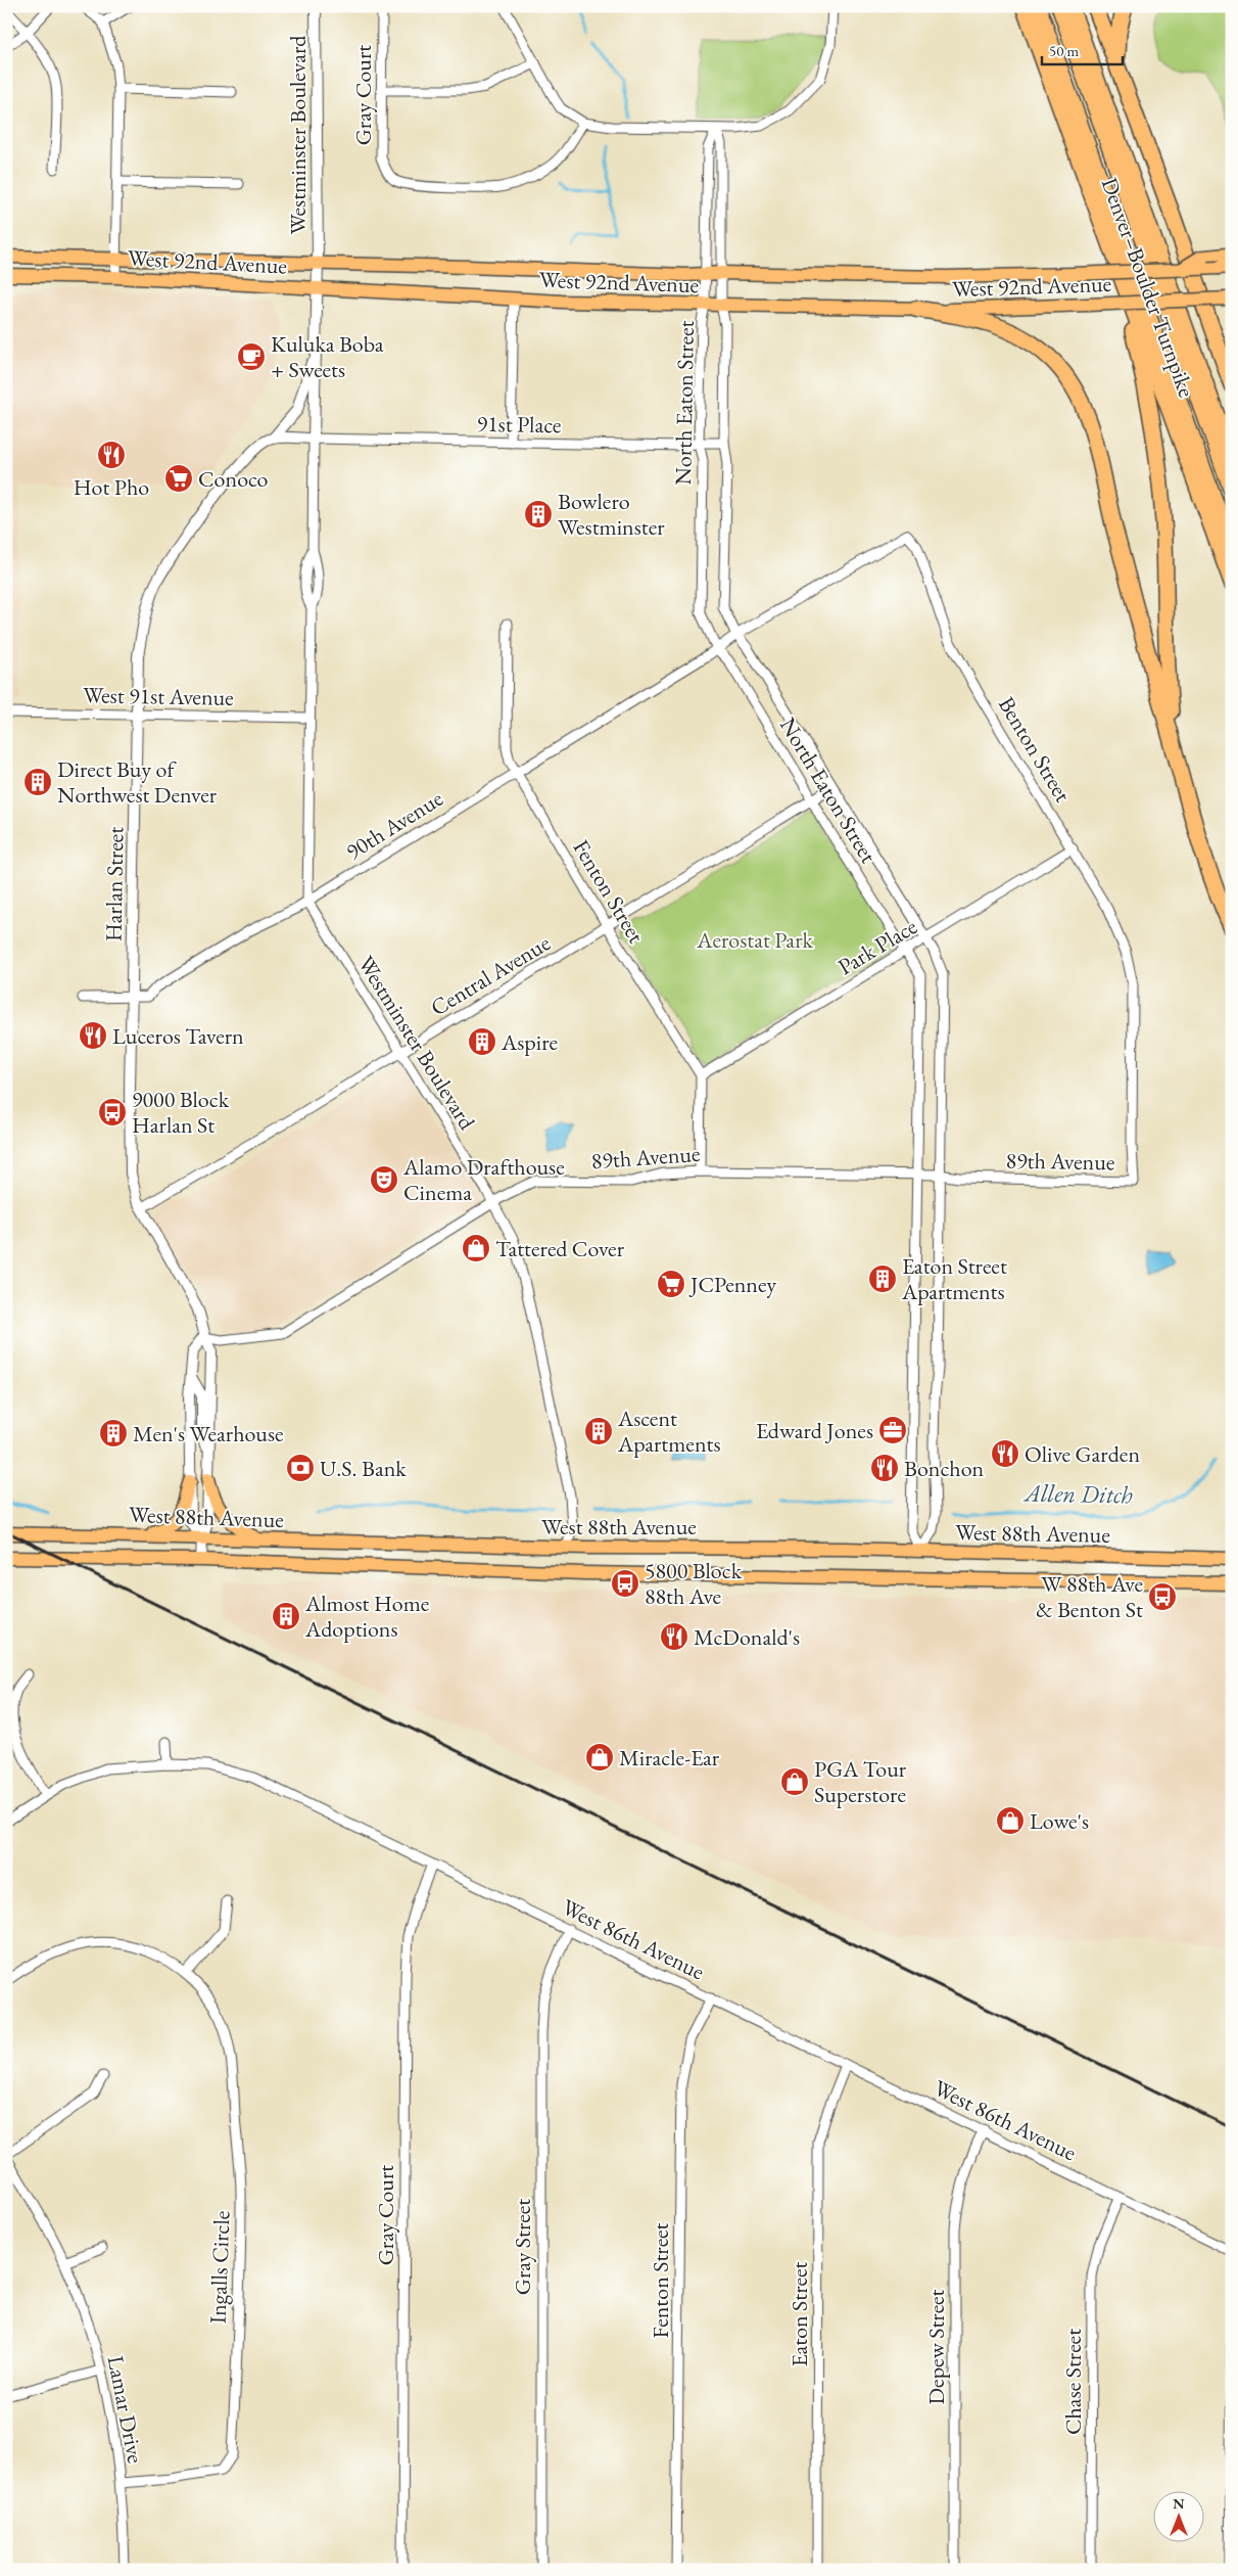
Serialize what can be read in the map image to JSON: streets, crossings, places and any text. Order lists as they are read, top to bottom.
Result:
{
  "streets": {
    "highway": ["Denver–Boulder Turnpike"],
    "main road": ["West 92nd Avenue", "West 88th Avenue"],
    "street": [
      "Gray Court",
      "Westminster Boulevard",
      "North Eaton Street",
      "91st Place",
      "West 91st Avenue",
      "Benton Street",
      "90th Avenue",
      "Harlan Street",
      "Fenton Street",
      "Park Place",
      "Central Avenue",
      "89th Avenue",
      "West 86th Avenue",
      "Gray Street",
      "Ingalls Circle",
      "Eaton Street",
      "Depew Street",
      "Chase Street",
      "Lamar Drive"
    ]
  },
  "crossings": [
    ["Gray Court", "West 86th Avenue"],
    ["Westminster Boulevard", "West 92nd Avenue"],
    ["Westminster Boulevard", "90th Avenue"],
    ["Westminster Boulevard", "Harlan Street"],
    ["Westminster Boulevard", "Central Avenue"],
    ["Westminster Boulevard", "89th Avenue"],
    ["Westminster Boulevard", "West 88th Avenue"],
    ["West 92nd Avenue", "North Eaton Street"],
    ["North Eaton Street", "91st Place"],
    ["North Eaton Street", "Benton Street"],
    ["North Eaton Street", "90th Avenue"],
    ["North Eaton Street", "Park Place"],
    ["North Eaton Street", "Central Avenue"],
    ["North Eaton Street", "89th Avenue"],
    ["North Eaton Street", "West 88th Avenue"],
    ["West 91st Avenue", "Harlan Street"],
    ["Benton Street", "90th Avenue"],
    ["Benton Street", "Park Place"],
    ["Benton Street", "89th Avenue"],
    ["90th Avenue", "Harlan Street"],
    ["90th Avenue", "Fenton Street"],
    ["Harlan Street", "Central Avenue"],
    ["Harlan Street", "89th Avenue"],
    ["Harlan Street", "West 88th Avenue"],
    ["Fenton Street", "Park Place"],
    ["Fenton Street", "Central Avenue"],
    ["Fenton Street", "West 86th Avenue"],
    ["West 86th Avenue", "Gray Street"],
    ["West 86th Avenue", "Eaton Street"],
    ["West 86th Avenue", "Depew Street"],
    ["West 86th Avenue", "Chase Street"],
    ["Ingalls Circle", "Lamar Drive"]
  ],
  "water": ["Allen Ditch"],
  "parks": ["Aerostat Park"],
  "places": {
    "cafe": ["Kuluka Boba + Sweets"],
    "restaurant": [
      "Hot Pho",
      "Luceros Tavern",
      "Olive Garden",
      "Bonchon",
      "McDonald's"
    ],
    "supermarket": ["Conoco", "JCPenney"],
    "building": [
      "Bowlero Westminster",
      "Direct Buy of Northwest Denver",
      "Aspire",
      "Eaton Street Apartments",
      "Ascent Apartments",
      "Men's Wearhouse",
      "Almost Home Adoptions"
    ],
    "bus stop": ["9000 Block Harlan St", "5800 Block 88th Ave", "W 88th Ave & Benton St"],
    "theatre": ["Alamo Drafthouse Cinema"],
    "shop": [
      "Tattered Cover",
      "Miracle-Ear",
      "PGA Tour Superstore",
      "Lowe's"
    ],
    "office": ["Edward Jones"],
    "bank": ["U.S. Bank"]
  },
  "scale_bar": "50 m",
  "north": "top"
}
